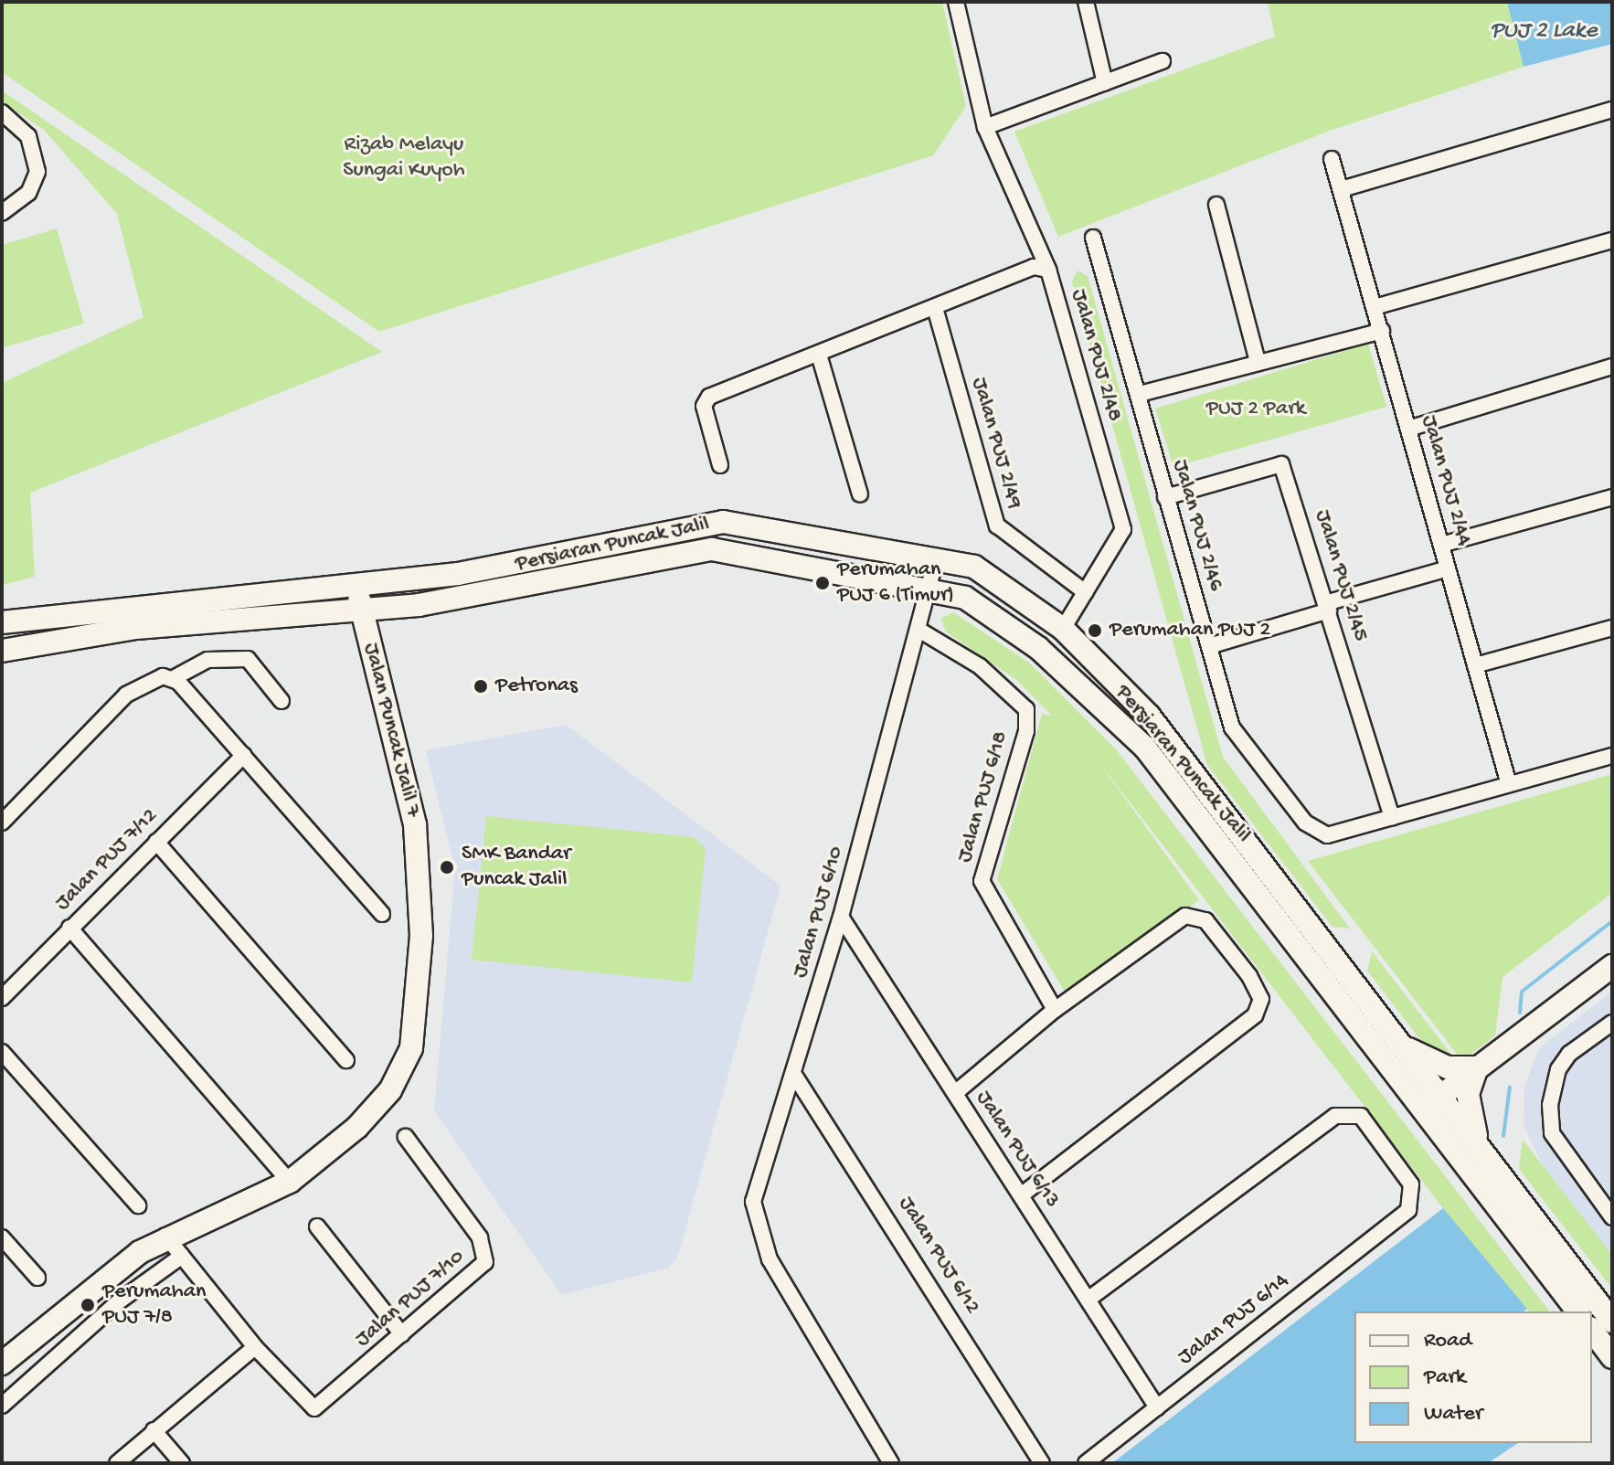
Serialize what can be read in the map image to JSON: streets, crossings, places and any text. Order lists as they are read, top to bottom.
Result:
{
  "streets": {
    "main road": ["Persiaran Puncak Jalil", "Jalan Puncak Jalil 7"],
    "street": [
      "Jalan PUJ 2/48",
      "Jalan PUJ 2/49",
      "Jalan PUJ 2/44",
      "Jalan PUJ 2/46",
      "Jalan PUJ 2/45",
      "Jalan PUJ 6/18",
      "Jalan PUJ 7/12",
      "Jalan PUJ 6/10",
      "Jalan PUJ 6/13",
      "Jalan PUJ 6/12",
      "Jalan PUJ 7/10",
      "Jalan PUJ 6/14"
    ]
  },
  "crossings": [
    ["Jalan PUJ 2/48", "Jalan PUJ 2/49"],
    ["Jalan PUJ 2/48", "Jalan PUJ 2/44"],
    ["Jalan PUJ 2/48", "Jalan PUJ 2/46"],
    ["Jalan PUJ 2/48", "Persiaran Puncak Jalil"],
    ["Jalan PUJ 2/46", "Jalan PUJ 2/45"],
    ["Persiaran Puncak Jalil", "Jalan Puncak Jalil 7"],
    ["Persiaran Puncak Jalil", "Jalan PUJ 6/10"],
    ["Jalan PUJ 6/18", "Jalan PUJ 6/10"],
    ["Jalan PUJ 6/10", "Jalan PUJ 6/13"],
    ["Jalan PUJ 6/10", "Jalan PUJ 6/12"],
    ["Jalan PUJ 6/13", "Jalan PUJ 6/14"]
  ],
  "water": ["PUJ 2 Lake"],
  "parks": ["Rizab Melayu Sungai Kuyoh", "PUJ 2 Park"],
  "places": [
    "Perumahan PUJ 6 (Timur)",
    "Perumahan PUJ 2",
    "Petronas",
    "SMK Bandar Puncak Jalil",
    "Perumahan PUJ 7/8"
  ],
  "legend": ["Road", "Park", "Water"]
}
